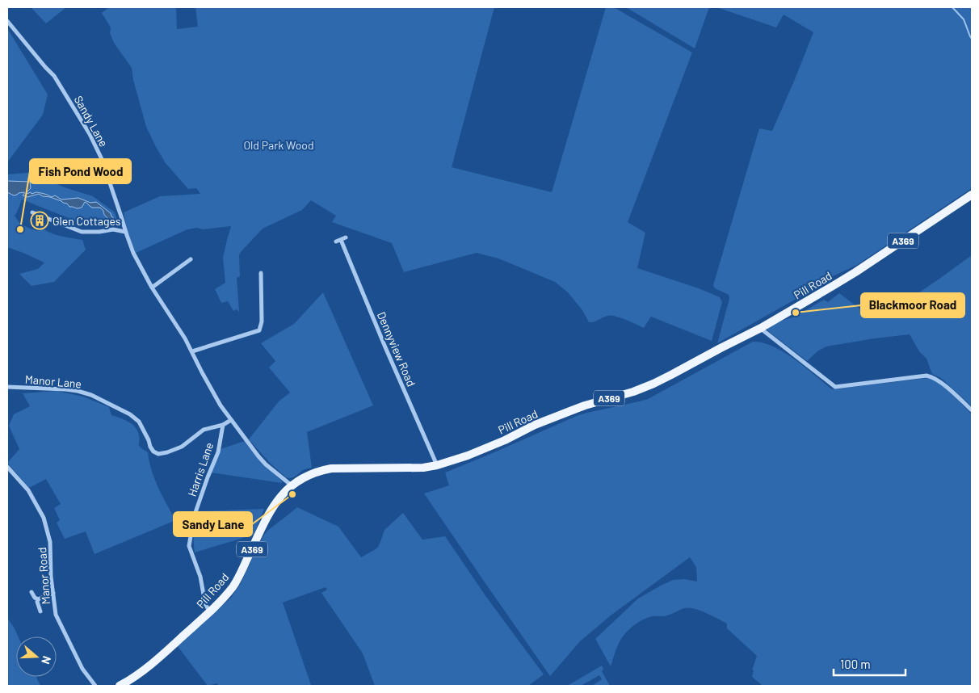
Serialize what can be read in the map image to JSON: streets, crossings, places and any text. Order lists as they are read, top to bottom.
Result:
{
  "streets": {
    "main road": ["A369", "Pill Road"],
    "street": [
      "Sandy Lane",
      "Dennyview Road",
      "Manor Lane",
      "Harris Lane",
      "Manor Road"
    ]
  },
  "crossings": [
    ["Sandy Lane", "Pill Road"],
    ["Sandy Lane", "Manor Lane"],
    ["Pill Road", "Dennyview Road"],
    ["Pill Road", "Harris Lane"],
    ["Manor Lane", "Harris Lane"]
  ],
  "parks": ["Old Park Wood"],
  "places": {
    "building": ["Glen Cottages"],
    "other": ["Fish Pond Wood", "Blackmoor Road", "Sandy Lane"]
  },
  "scale_bar": "100 m",
  "north": "right"
}
